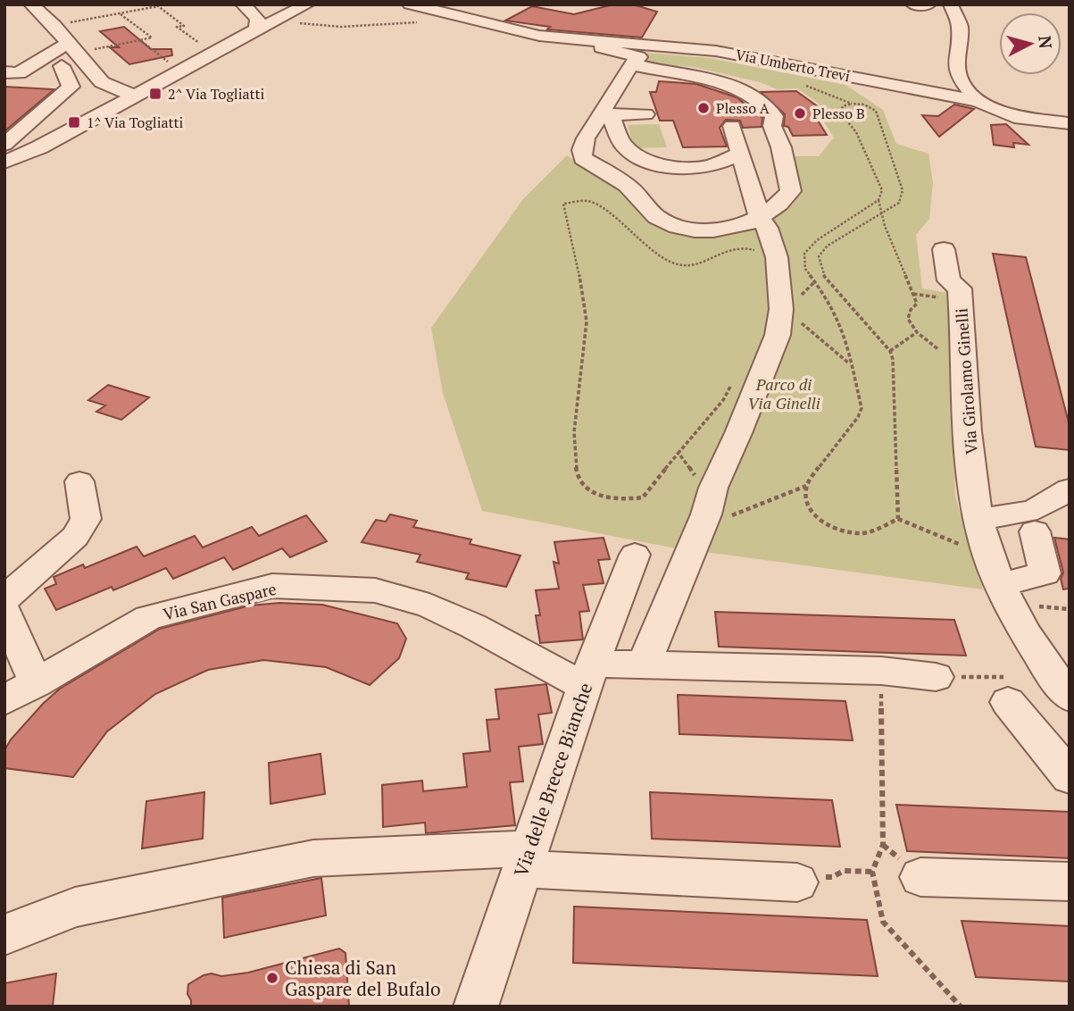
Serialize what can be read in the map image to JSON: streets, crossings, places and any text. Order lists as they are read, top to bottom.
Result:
{
  "streets": {
    "street": [
      "Via Umberto Trevi",
      "Via Girolamo Ginelli",
      "Via San Gaspare",
      "Via delle Brecce Bianche"
    ]
  },
  "crossings": [
    ["Via San Gaspare", "Via delle Brecce Bianche"]
  ],
  "parks": ["Parco di Via Ginelli"],
  "places": {
    "transit": ["2^ Via Togliatti", "1^ Via Togliatti"],
    "other": ["Plesso A", "Plesso B", "Chiesa di San Gaspare del Bufalo"]
  },
  "north": "right"
}
